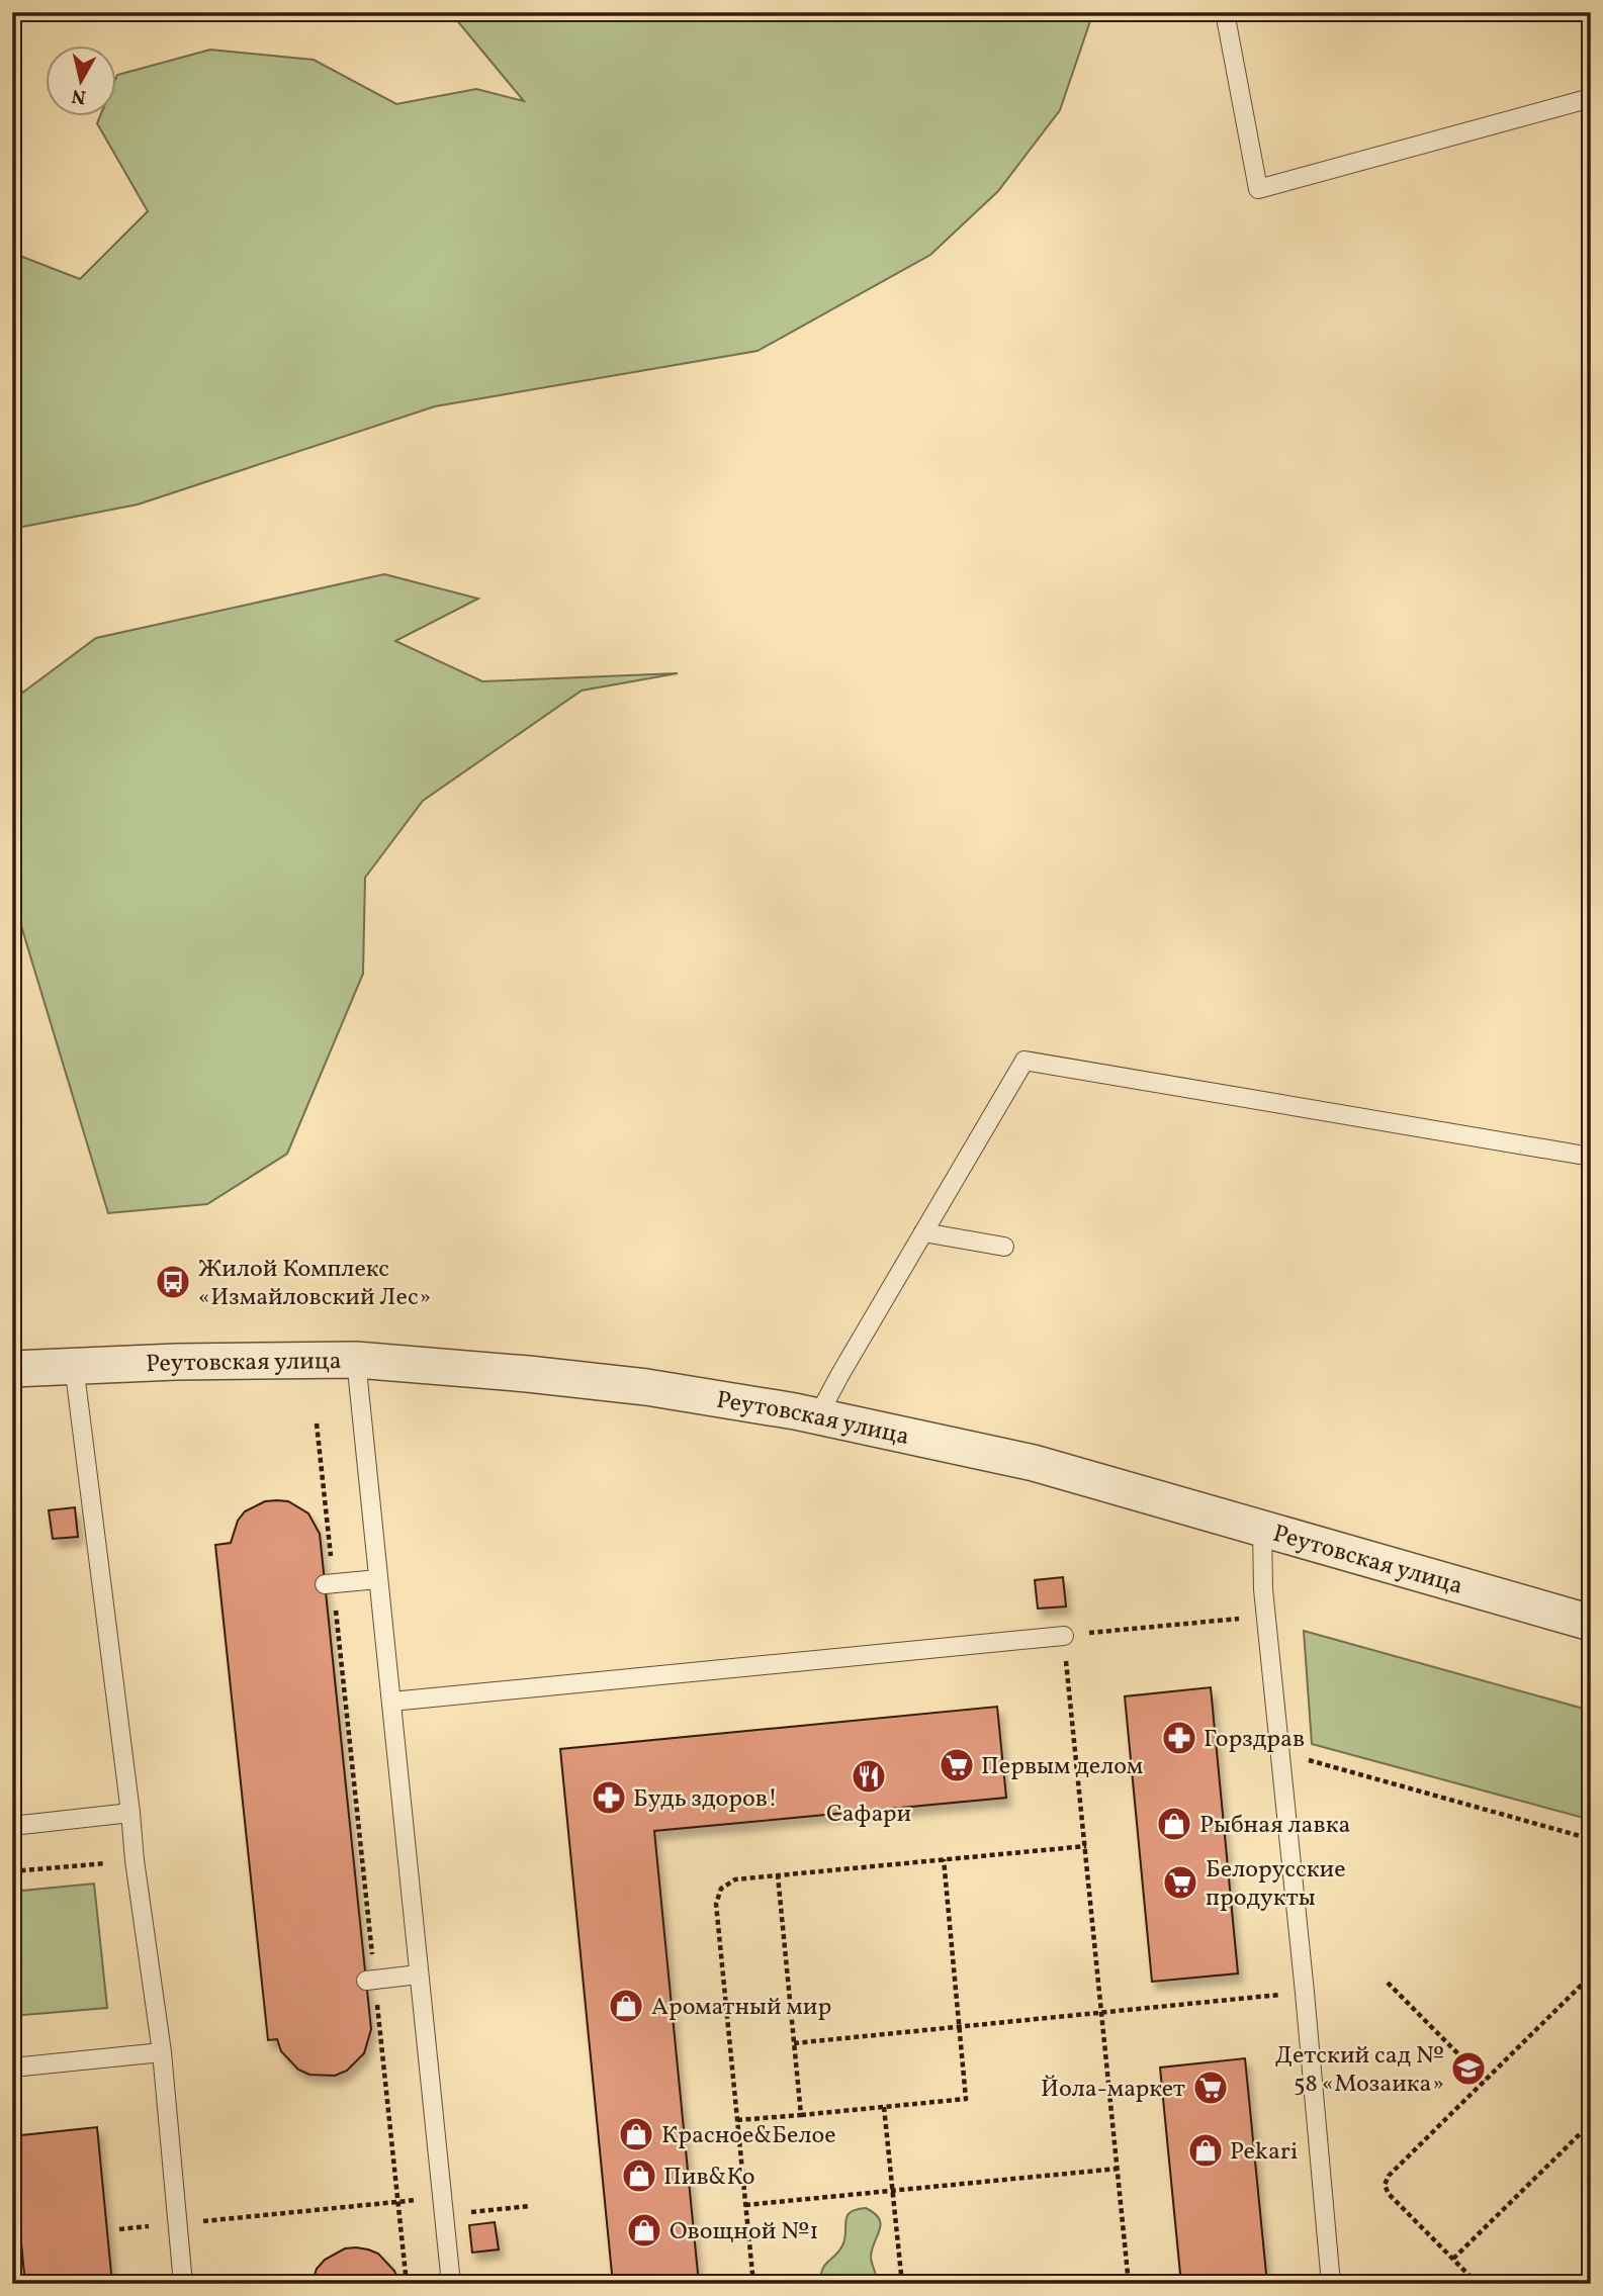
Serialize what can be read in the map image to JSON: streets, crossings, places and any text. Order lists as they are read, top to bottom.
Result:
{
  "streets": {
    "street": ["Реутовская улица"]
  },
  "places": {
    "bus stop": ["Жилой Комплекс «Измайловский Лес»"],
    "pharmacy": ["Горздрав", "Будь здоров!"],
    "supermarket": ["Первым делом", "Белорусские продукты", "Йола-маркет"],
    "restaurant": ["Сафари"],
    "shop": [
      "Рыбная лавка",
      "Ароматный мир",
      "Красное&Белое",
      "Pekari",
      "Пив&Ко",
      "Овощной №1"
    ],
    "school or university": ["Детский сад № 58 «Мозаика»"]
  },
  "north": "bottom"
}
